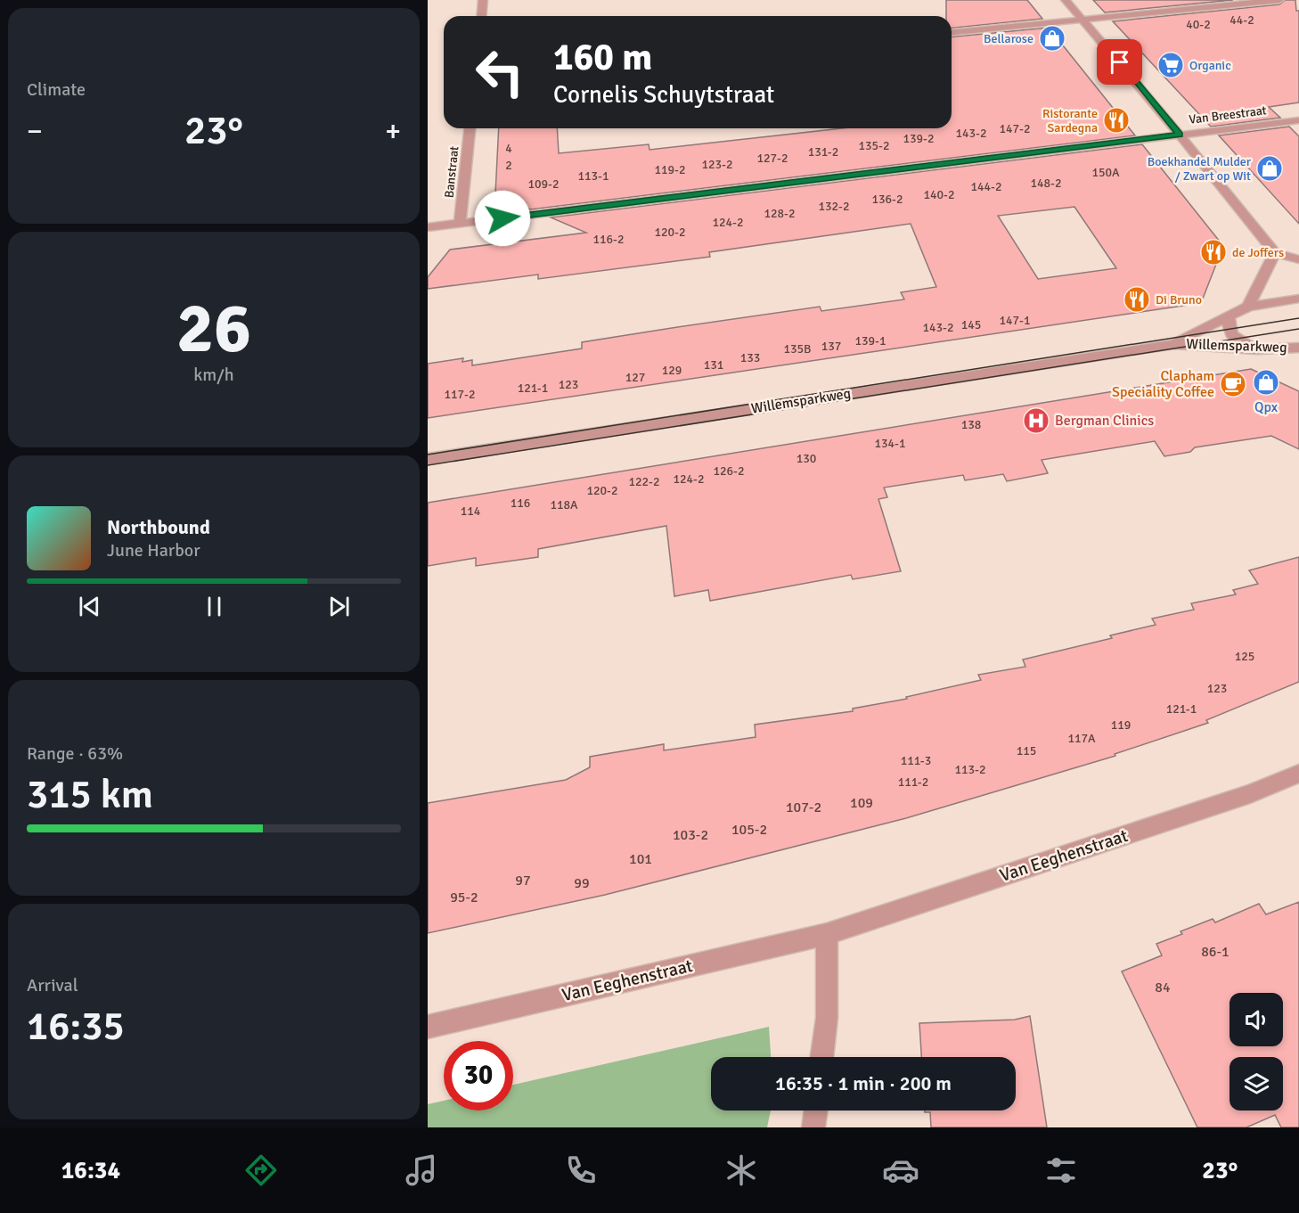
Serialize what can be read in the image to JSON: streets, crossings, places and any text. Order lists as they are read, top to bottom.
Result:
{
  "streets": {
    "street": [
      "Van Breestraat",
      "Banstraat",
      "Willemsparkweg",
      "Van Eeghenstraat"
    ]
  },
  "crossings": [
    ["Van Breestraat", "Banstraat"]
  ],
  "places": {
    "shop": ["Bellarose", "Boekhandel Mulder / Zwart op Wit", "Qpx"],
    "supermarket": ["Organic"],
    "restaurant": ["Ristorante Sardegna", "de Joffers", "Di Bruno"],
    "cafe": ["Clapham Speciality Coffee"],
    "hospital": ["Bergman Clinics"]
  },
  "house_numbers": [
    "44-2",
    "40-2",
    "147-2",
    "143-2",
    "139-2",
    "135-2",
    "4",
    "131-2",
    "127-2",
    "123-2",
    "2",
    "119-2",
    "150A",
    "113-1",
    "148-2",
    "109-2",
    "144-2",
    "140-2",
    "136-2",
    "132-2",
    "128-2",
    "124-2",
    "120-2",
    "116-2",
    "147-1",
    "145",
    "143-2",
    "139-1",
    "137",
    "135B",
    "133",
    "131",
    "129",
    "127",
    "123",
    "121-1",
    "117-2",
    "138",
    "134-1",
    "130",
    "126-2",
    "124-2",
    "122-2",
    "120-2",
    "116",
    "118A",
    "114",
    "125",
    "123",
    "121-1",
    "119",
    "117A",
    "115",
    "111-3",
    "113-2",
    "111-2",
    "109",
    "107-2",
    "105-2",
    "103-2",
    "101",
    "97",
    "99",
    "95-2",
    "86-1",
    "84"
  ],
  "page": {
    "tile": [
      "Climate",
      ["26", "km/h"],
      ["Range · 63%", "315 km"],
      ["Arrival", "16:35"]
    ],
    "turn": ["160 m", "Cornelis Schuytstraat"],
    "heat": ["−", "23°", "+"],
    "song": ["Northbound", "June Harbor"],
    "limit": "30",
    "trip": "16:35 · 1 min · 200 m",
    "tabs": ["16:34", "23°"]
  }
}
